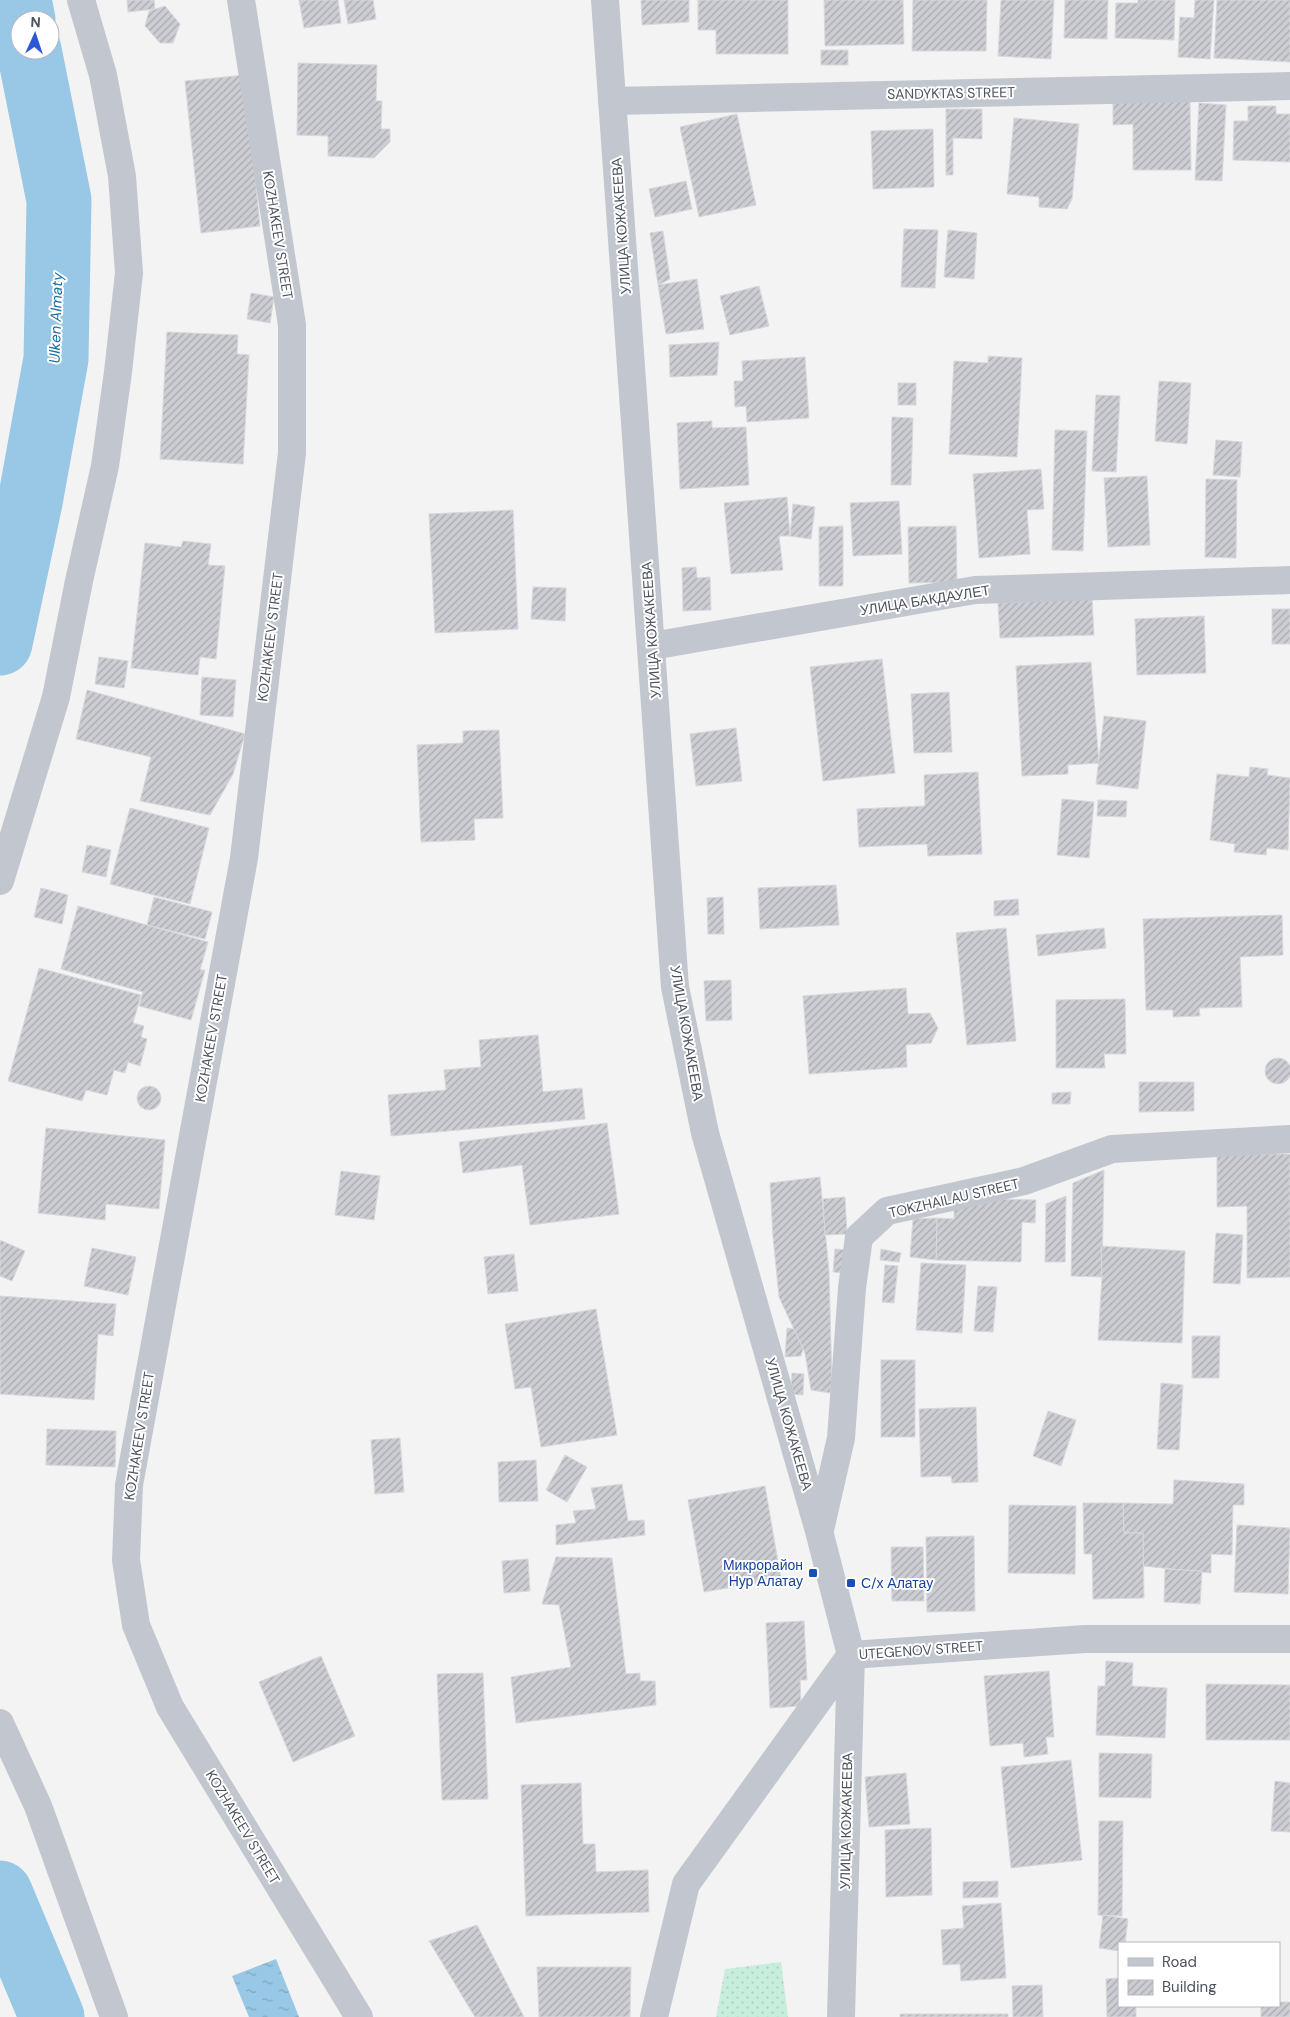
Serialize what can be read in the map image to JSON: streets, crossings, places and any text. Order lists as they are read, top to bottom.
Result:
{
  "streets": {
    "street": [
      "SANDYKTAS STREET",
      "УЛИЦА КОЖАКЕЕВА",
      "KOZHAKEEV STREET",
      "УЛИЦА БАКДАУЛЕТ",
      "TOKZHAILAU STREET",
      "UTEGENOV STREET"
    ]
  },
  "crossings": [
    ["SANDYKTAS STREET", "УЛИЦА КОЖАКЕЕВА"],
    ["УЛИЦА КОЖАКЕЕВА", "УЛИЦА БАКДАУЛЕТ"],
    ["УЛИЦА КОЖАКЕЕВА", "TOKZHAILAU STREET"],
    ["УЛИЦА КОЖАКЕЕВА", "UTEGENOV STREET"]
  ],
  "water": ["Ulken Almaty"],
  "places": {
    "transit": ["Микрорайон Нур Алатау", "С/х Алатау"]
  },
  "legend": ["Road", "Building"],
  "north": "top"
}
